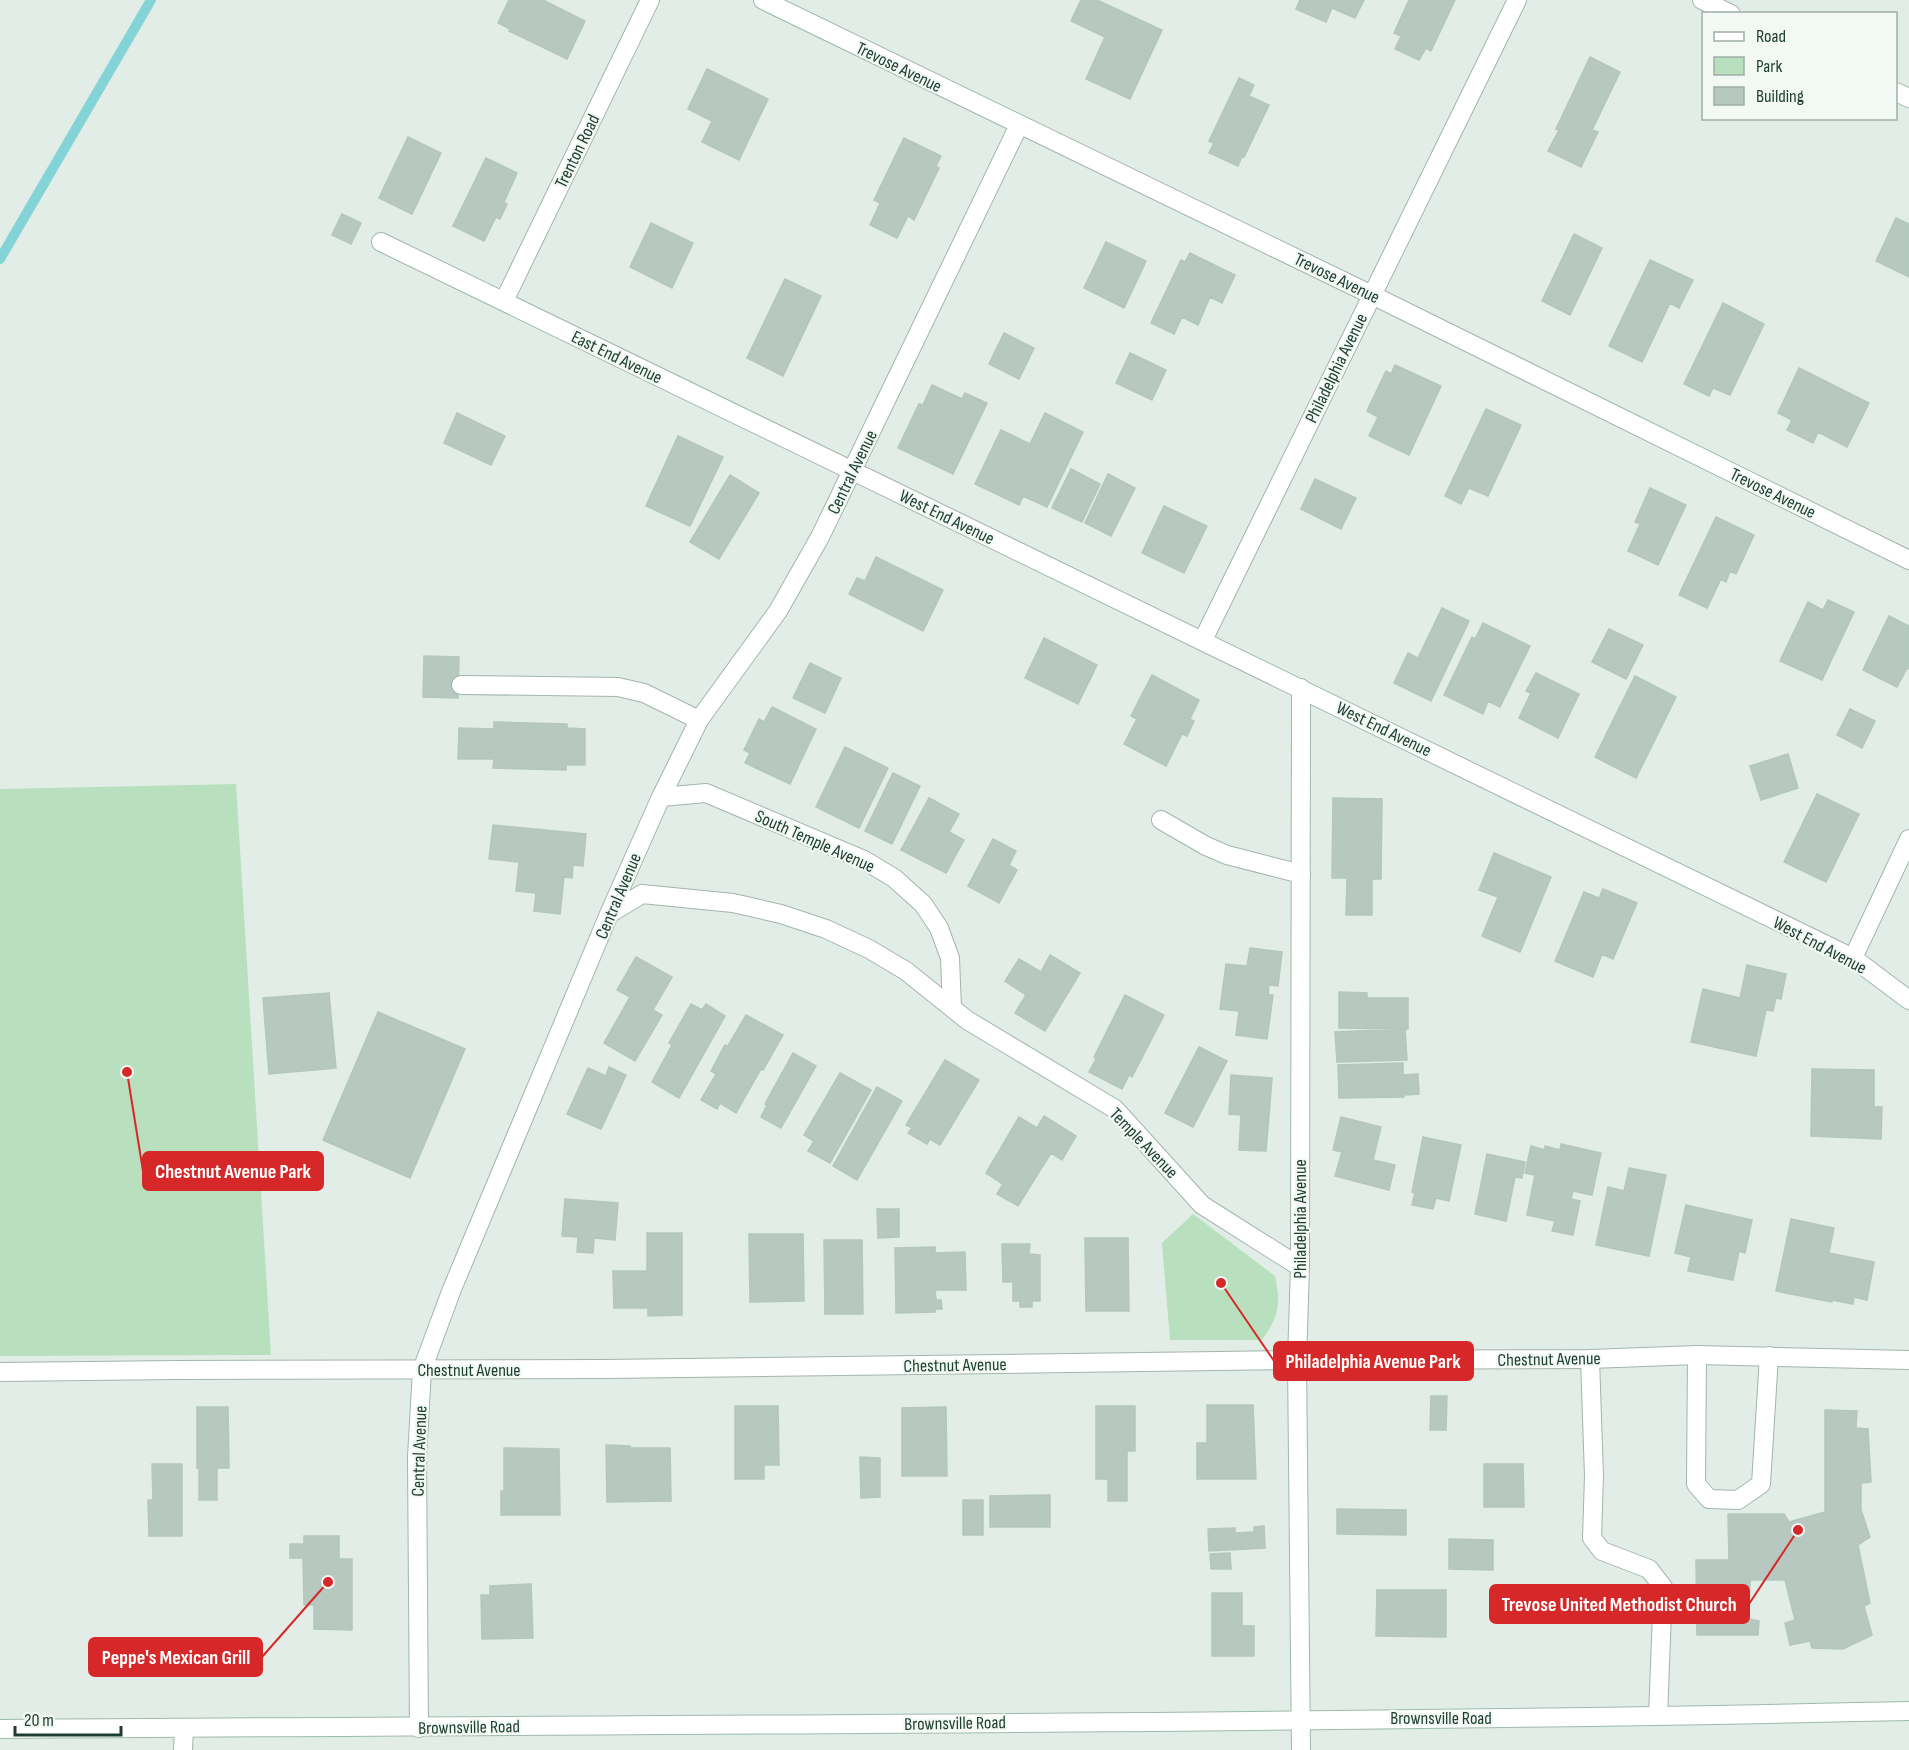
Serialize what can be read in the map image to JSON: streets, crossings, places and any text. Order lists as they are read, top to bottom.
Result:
{
  "streets": {
    "street": [
      "Trevose Avenue",
      "Trenton Road",
      "East End Avenue",
      "Philadelphia Avenue",
      "Central Avenue",
      "West End Avenue",
      "South Temple Avenue",
      "Temple Avenue",
      "Chestnut Avenue",
      "Brownsville Road"
    ]
  },
  "crossings": [
    ["Trevose Avenue", "Philadelphia Avenue"],
    ["Trevose Avenue", "Central Avenue"],
    ["Trenton Road", "East End Avenue"],
    ["East End Avenue", "Central Avenue"],
    ["East End Avenue", "West End Avenue"],
    ["Philadelphia Avenue", "West End Avenue"],
    ["Philadelphia Avenue", "Temple Avenue"],
    ["Philadelphia Avenue", "Chestnut Avenue"],
    ["Philadelphia Avenue", "Brownsville Road"],
    ["Central Avenue", "West End Avenue"],
    ["Central Avenue", "South Temple Avenue"],
    ["Central Avenue", "Temple Avenue"],
    ["Central Avenue", "Chestnut Avenue"],
    ["Central Avenue", "Brownsville Road"],
    ["South Temple Avenue", "Temple Avenue"]
  ],
  "places": [
    "Chestnut Avenue Park",
    "Philadelphia Avenue Park",
    "Trevose United Methodist Church",
    "Peppe's Mexican Grill"
  ],
  "legend": ["Road", "Park", "Building"],
  "scale_bar": "20 m"
}
